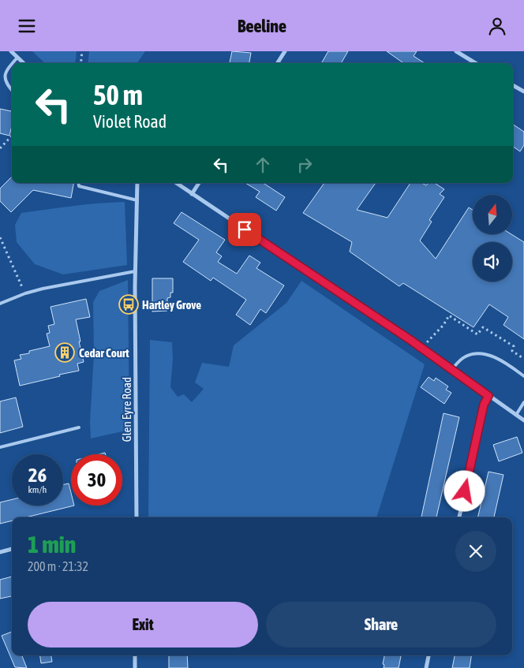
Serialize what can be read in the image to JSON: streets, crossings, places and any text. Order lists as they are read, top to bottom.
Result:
{
  "streets": {
    "street": ["Glen Eyre Road"]
  },
  "places": {
    "bus stop": ["Hartley Grove"],
    "building": ["Cedar Court"]
  },
  "north": "top",
  "page": {
    "header": "Beeline",
    "turn": ["50 m", "Violet Road"],
    "speed": "26 km/h",
    "limit": "30",
    "heading": ["1 min", "200 m · 21:32"],
    "buttons": ["Exit", "Share"]
  }
}
